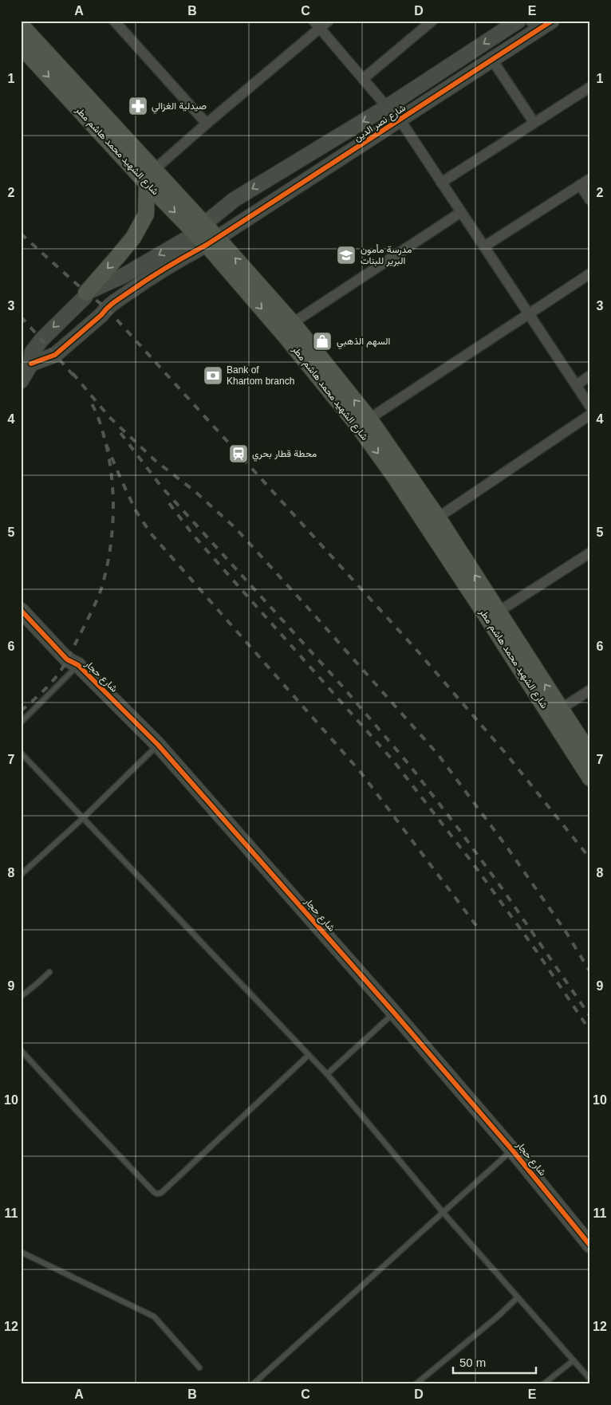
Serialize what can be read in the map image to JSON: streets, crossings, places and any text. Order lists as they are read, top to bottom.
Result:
{
  "streets": {
    "main road": ["شارع الشهيد محمد هاشم مطر"],
    "street": ["شارع نصر الدين", "شارع حجار"]
  },
  "crossings": [
    ["شارع نصر الدين", "شارع الشهيد محمد هاشم مطر"]
  ],
  "places": {
    "pharmacy": ["صيدلية الغزالي"],
    "school or university": ["مدرسة مأمون البرير للبنات"],
    "shop": ["السهم الذهبي"],
    "bank": ["Bank of Khartom branch"],
    "station": ["محطة قطار بحري"]
  },
  "scale_bar": "50 m",
  "grid": {
    "columns": [
      "A",
      "B",
      "C",
      "D",
      "E"
    ],
    "rows": [
      "1",
      "2",
      "3",
      "4",
      "5",
      "6",
      "7",
      "8",
      "9",
      "10",
      "11",
      "12"
    ]
  }
}
